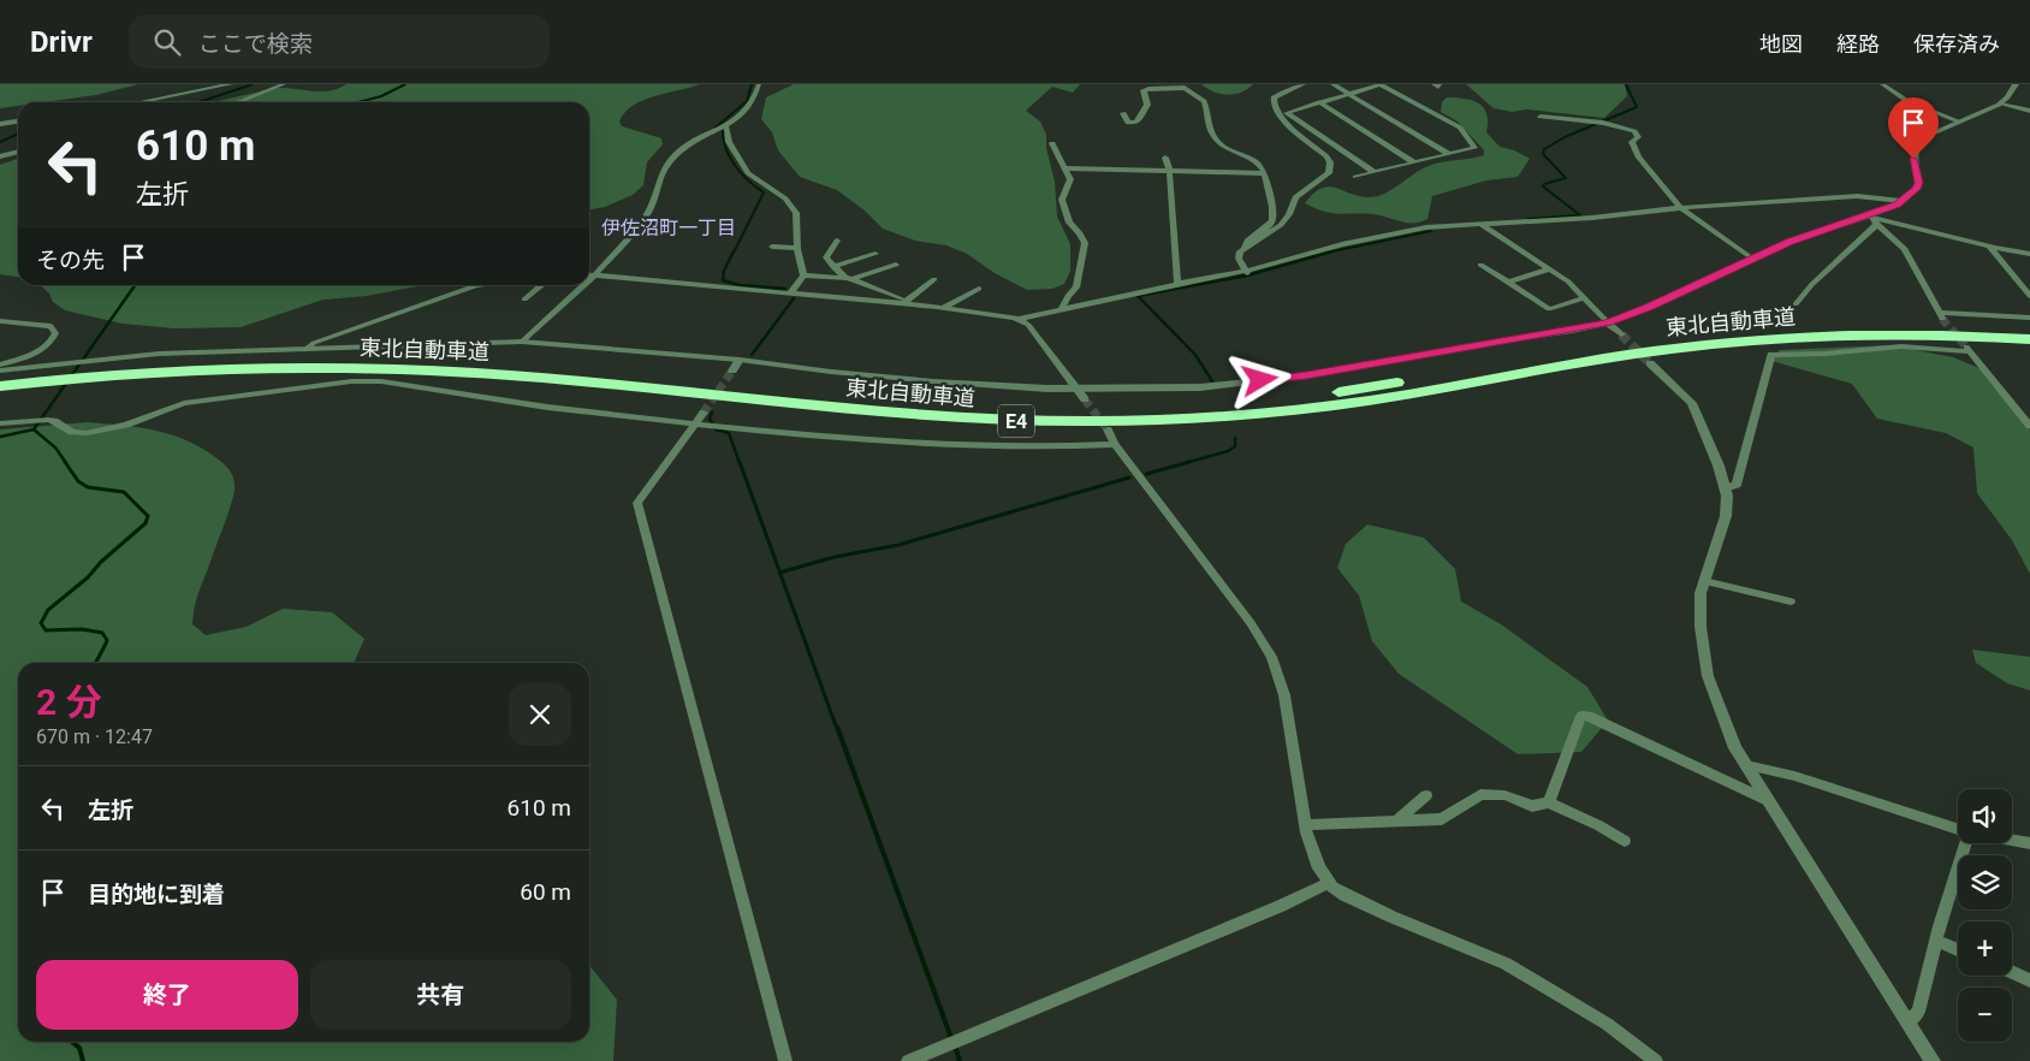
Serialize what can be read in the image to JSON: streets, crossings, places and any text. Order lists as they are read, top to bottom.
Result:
{
  "streets": {
    "highway": ["東北自動車道", "E4"]
  },
  "districts": ["伊佐沼町一丁目"],
  "page": {
    "header": "Drivr",
    "search": "ここで検索",
    "nav": ["地図", "経路", "保存済み"],
    "turn": ["610 m", "左折"],
    "then": "その先",
    "heading": ["2 分", "670 m · 12:47"],
    "list": [
      {
        "name": "左折",
        "value": "610 m"
      },
      {
        "name": "目的地に到着",
        "value": "60 m"
      }
    ],
    "map_buttons": ["+", "−"],
    "buttons": ["終了", "共有"]
  }
}
